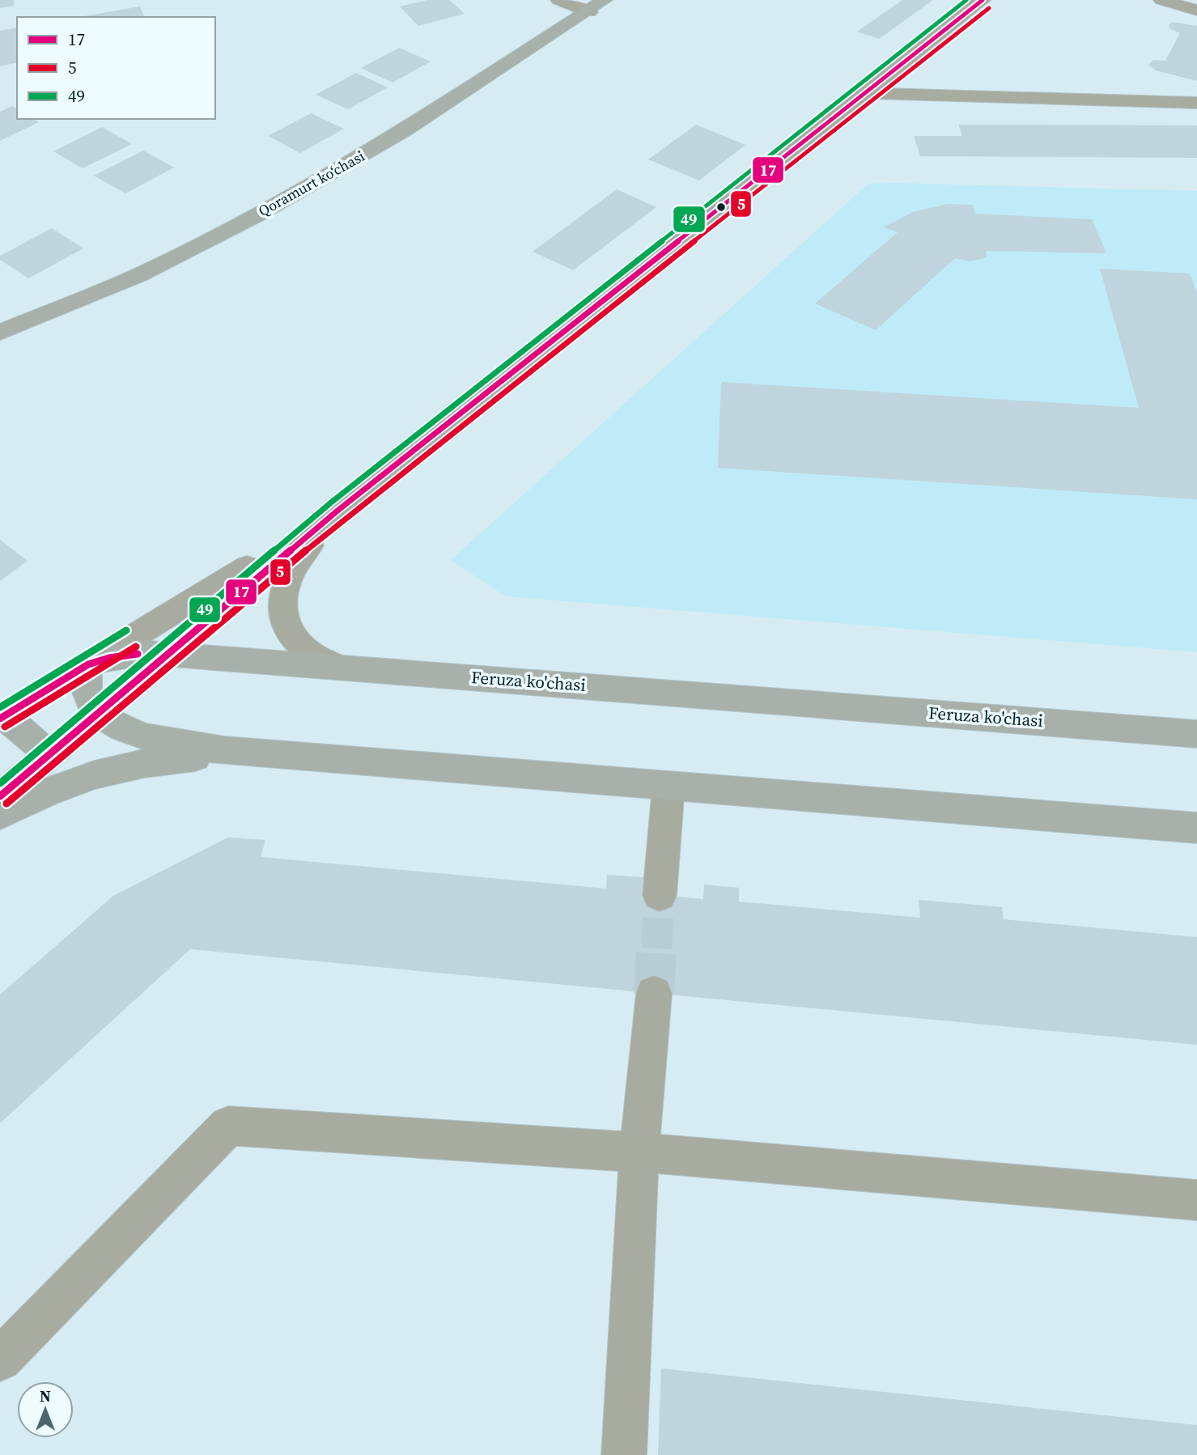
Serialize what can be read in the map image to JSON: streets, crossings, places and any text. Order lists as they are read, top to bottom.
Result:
{
  "streets": {
    "main road": ["Qoramurt koʻchasi", "Feruza ko'chasi"]
  },
  "lines": ["transit line 17", "transit line 49", "transit line 5"],
  "legend": ["17", "5", "49"],
  "north": "top"
}
